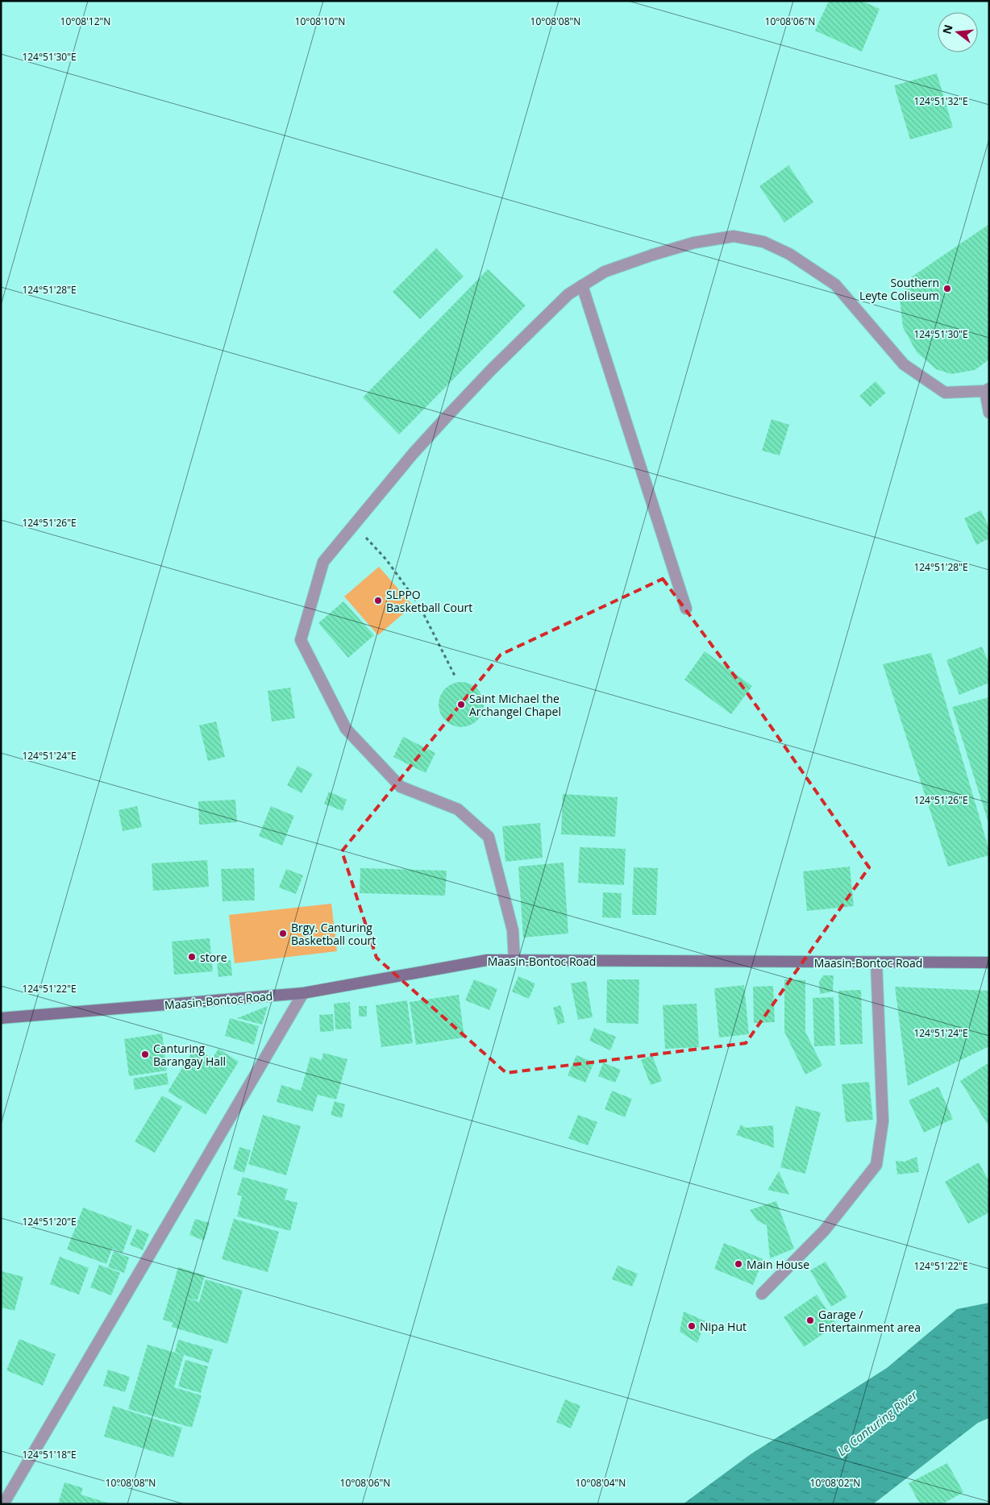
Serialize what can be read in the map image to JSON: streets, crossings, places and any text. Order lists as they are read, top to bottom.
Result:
{
  "streets": {
    "main road": ["Maasin-Bontoc Road"]
  },
  "water": ["Le Canturing River"],
  "places": [
    "Southern Leyte Coliseum",
    "SLPPO Basketball Court",
    "Saint Michael the Archangel Chapel",
    "Brgy. Canturing Basketball court",
    "store",
    "Canturing Barangay Hall",
    "Main House",
    "Garage / Entertainment area",
    "Nipa Hut"
  ],
  "north": "left",
  "coordinates": [
    "10°08'12\"N",
    "10°08'10\"N",
    "10°08'08\"N",
    "10°08'06\"N",
    "124°51'30\"E",
    "124°51'32\"E",
    "124°51'28\"E",
    "124°51'26\"E",
    "124°51'24\"E",
    "124°51'22\"E",
    "124°51'20\"E",
    "124°51'18\"E",
    "10°08'04\"N",
    "10°08'02\"N"
  ]
}
